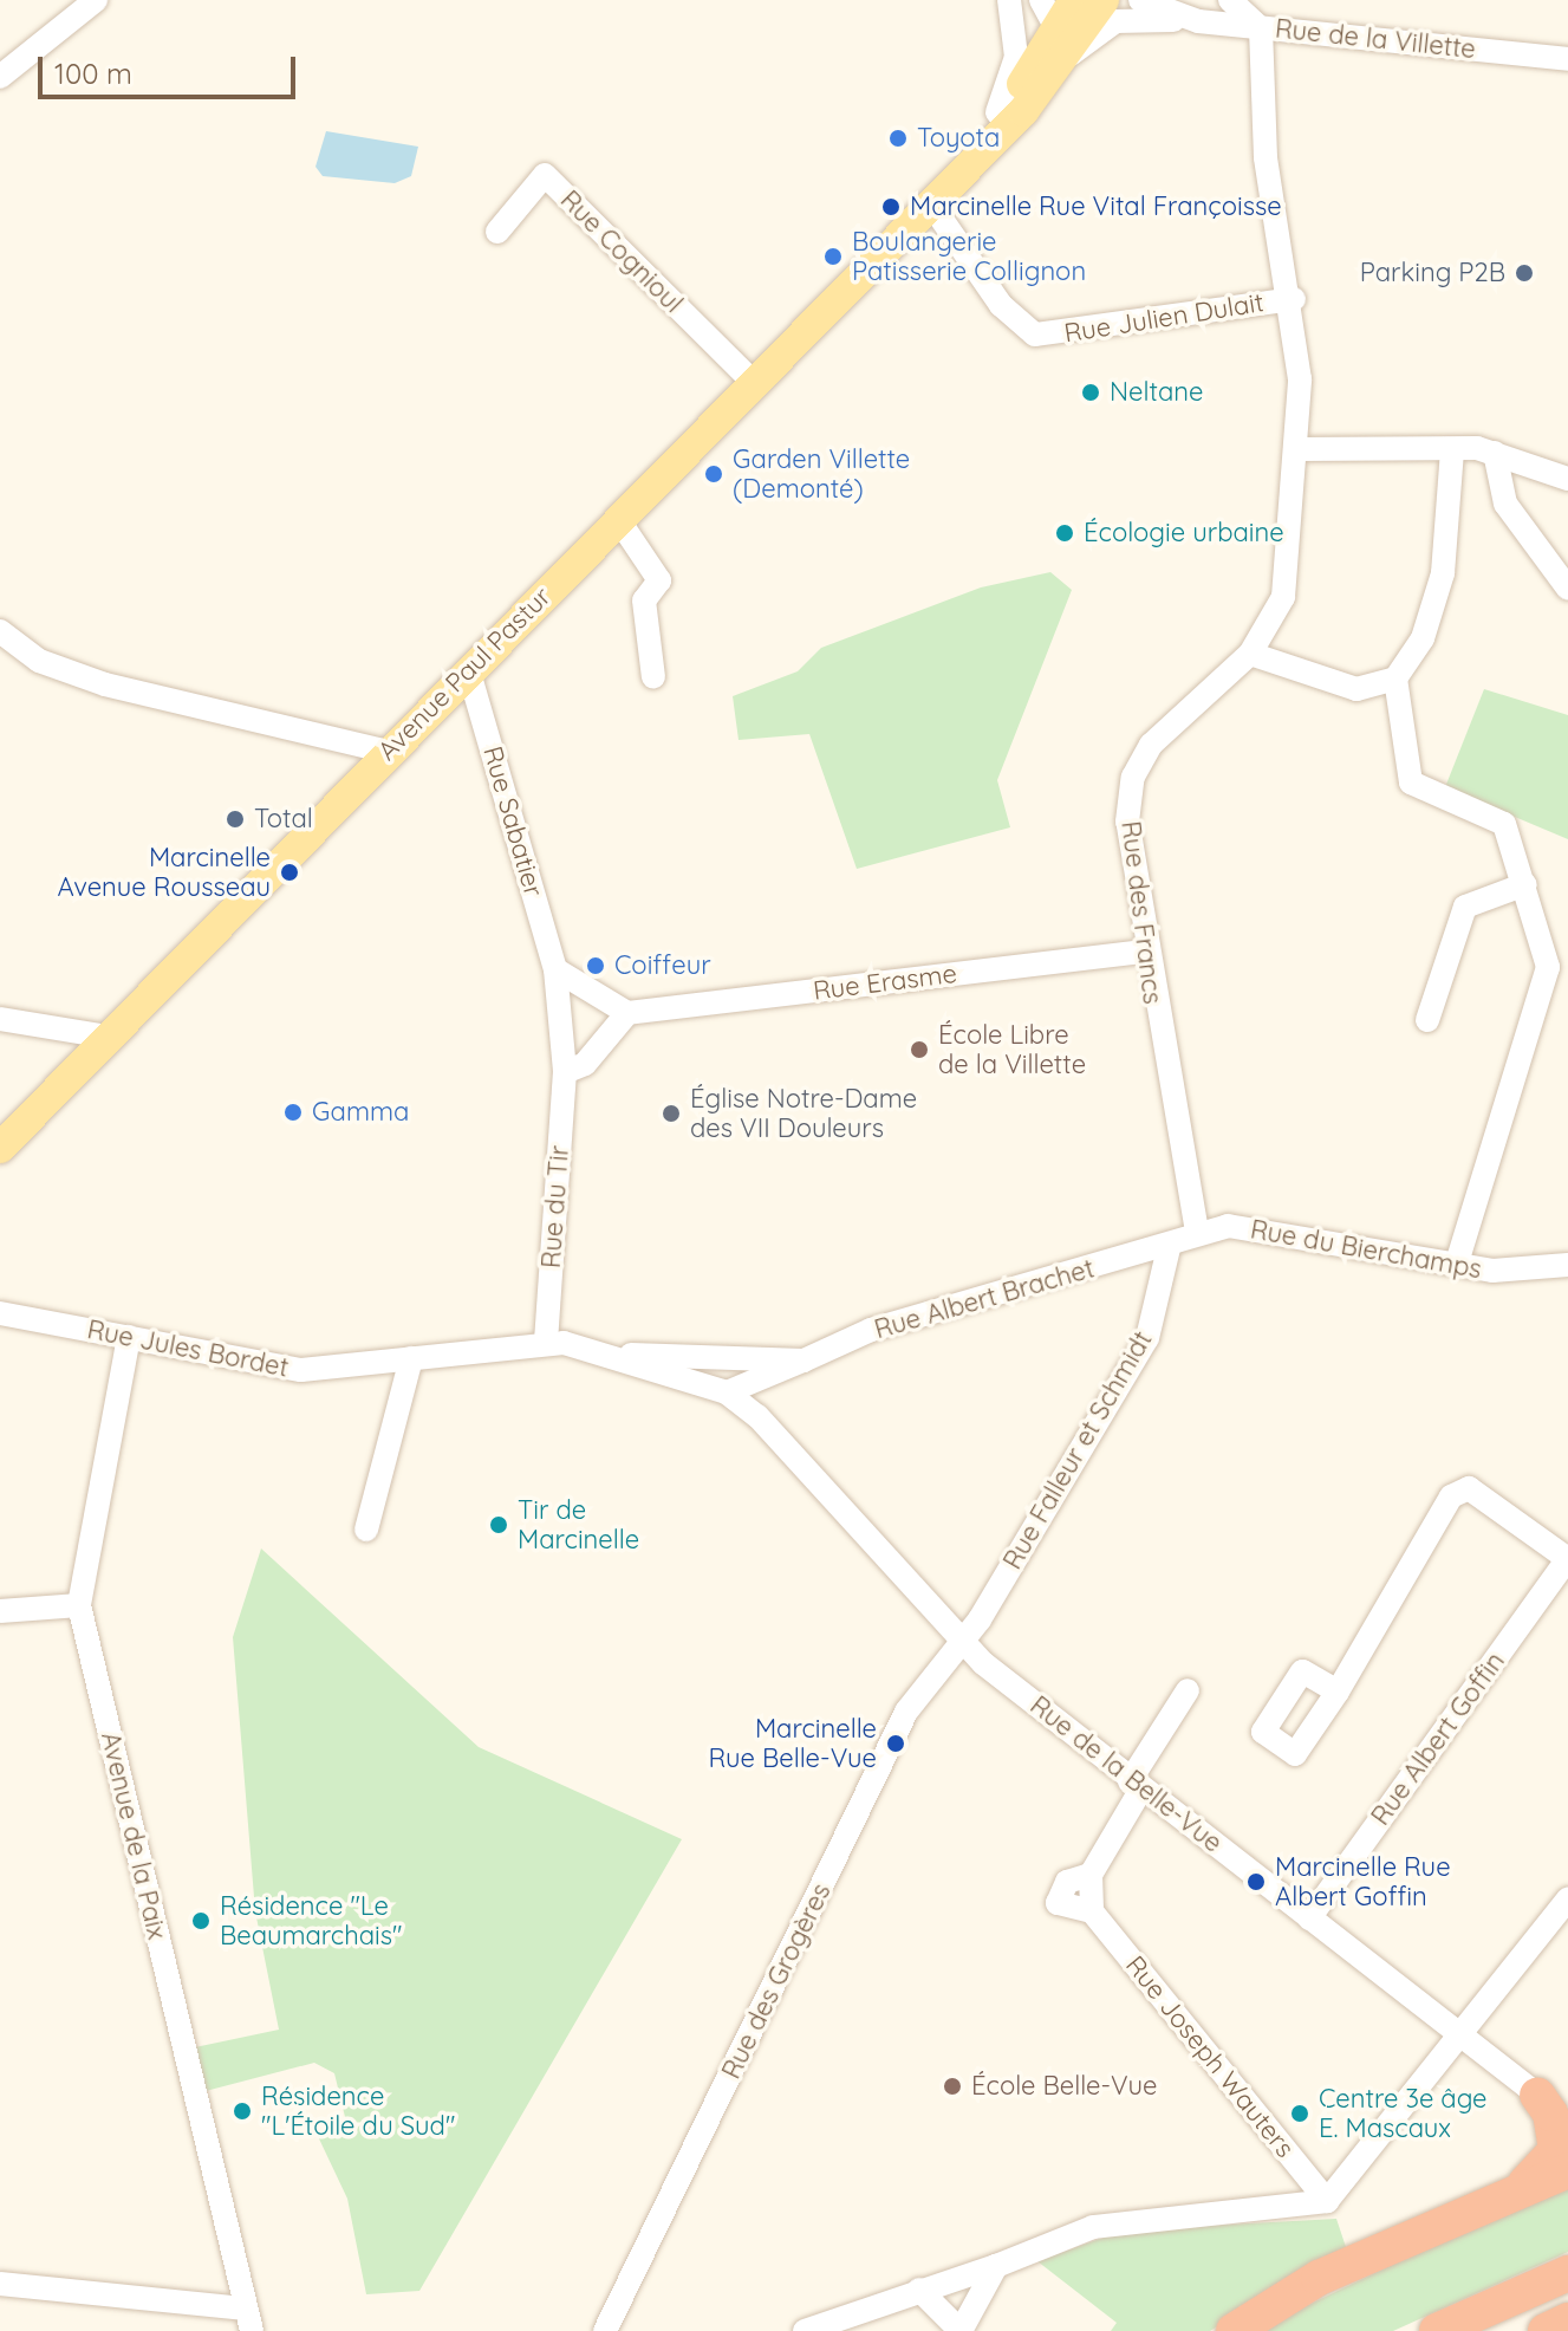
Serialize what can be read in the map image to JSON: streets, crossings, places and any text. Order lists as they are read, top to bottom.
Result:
{
  "streets": {
    "main road": ["Avenue Paul Pastur"],
    "street": [
      "Rue de la Villette",
      "Rue Cognioul",
      "Rue Julien Dulait",
      "Rue Sabatier",
      "Rue des Francs",
      "Rue Erasme",
      "Rue du Tir",
      "Rue du Bierchamps",
      "Rue Albert Brachet",
      "Rue Jules Bordet",
      "Rue Falleur et Schmidt",
      "Rue Albert Goffin",
      "Rue de la Belle-Vue",
      "Avenue de la Paix",
      "Rue des Grogères",
      "Rue Joseph Wauters"
    ]
  },
  "crossings": [
    ["Rue de la Villette", "Avenue Paul Pastur"],
    ["Rue de la Villette", "Rue des Francs"],
    ["Rue Cognioul", "Avenue Paul Pastur"],
    ["Rue Julien Dulait", "Avenue Paul Pastur"],
    ["Rue Julien Dulait", "Rue des Francs"],
    ["Avenue Paul Pastur", "Rue Sabatier"],
    ["Rue Sabatier", "Rue du Tir"],
    ["Rue des Francs", "Rue Erasme"],
    ["Rue des Francs", "Rue du Bierchamps"],
    ["Rue du Tir", "Rue Albert Brachet"],
    ["Rue du Tir", "Rue Jules Bordet"],
    ["Rue du Bierchamps", "Rue Albert Brachet"],
    ["Rue du Bierchamps", "Rue Falleur et Schmidt"],
    ["Rue Albert Brachet", "Rue Jules Bordet"],
    ["Rue Albert Brachet", "Rue Falleur et Schmidt"],
    ["Rue Albert Brachet", "Rue de la Belle-Vue"],
    ["Rue Jules Bordet", "Avenue de la Paix"],
    ["Rue Falleur et Schmidt", "Rue de la Belle-Vue"],
    ["Rue Falleur et Schmidt", "Rue des Grogères"],
    ["Rue Albert Goffin", "Rue de la Belle-Vue"],
    ["Rue de la Belle-Vue", "Rue des Grogères"],
    ["Rue de la Belle-Vue", "Rue Joseph Wauters"]
  ],
  "places": [
    "Toyota",
    "Marcinelle Rue Vital Françoisse",
    "Boulangerie Patisserie Collignon",
    "Parking P2B",
    "Neltane",
    "Garden Villette (Demonté)",
    "Écologie urbaine",
    "Total",
    "Marcinelle Avenue Rousseau",
    "Coiffeur",
    "École Libre de la Villette",
    "Gamma",
    "Église Notre-Dame des VII Douleurs",
    "Tir de Marcinelle",
    "Marcinelle Rue Belle-Vue",
    "Marcinelle Rue Albert Goffin",
    "Résidence \"Le Beaumarchais\"",
    "École Belle-Vue",
    "Résidence \"L'Étoile du Sud\"",
    "Centre 3e âge E. Mascaux"
  ],
  "scale_bar": "100 m"
}
